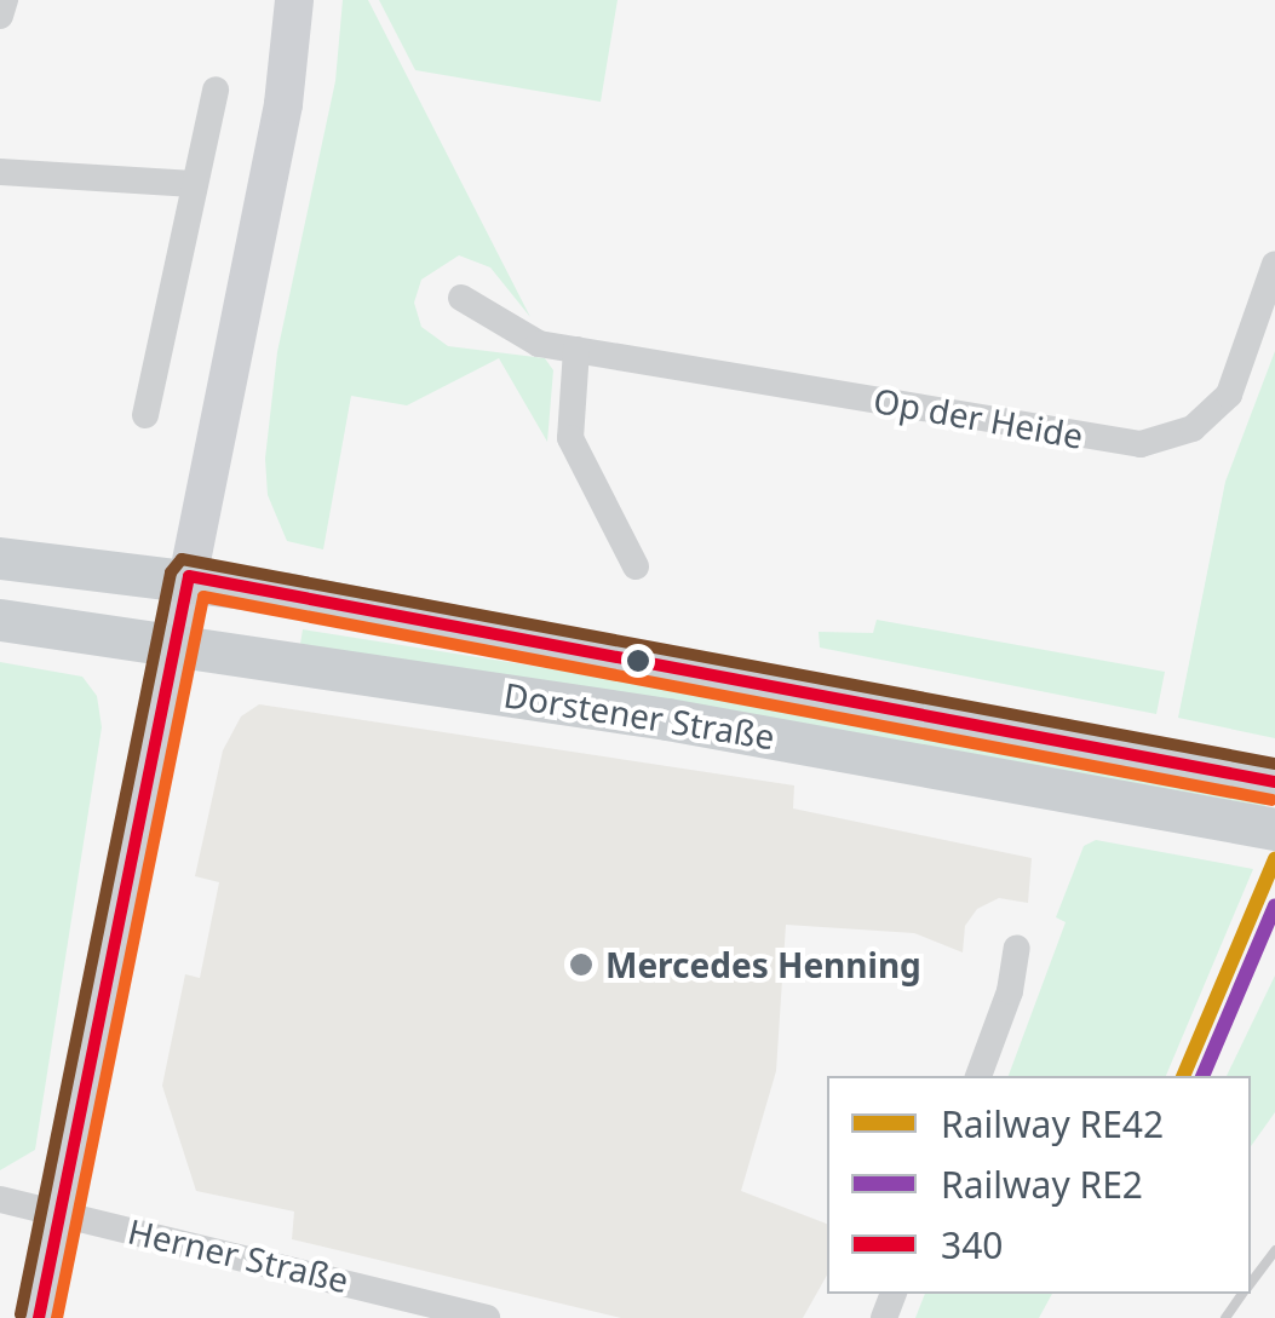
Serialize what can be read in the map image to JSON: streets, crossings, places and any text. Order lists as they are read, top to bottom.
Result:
{
  "streets": {
    "main road": ["Dorstener Straße"],
    "street": ["Op der Heide", "Herner Straße"]
  },
  "places": ["Mercedes Henning"],
  "lines": ["transit line 340", "rail line RE42", "rail line RE2"],
  "legend": ["Railway RE42", "Railway RE2", "340"]
}
